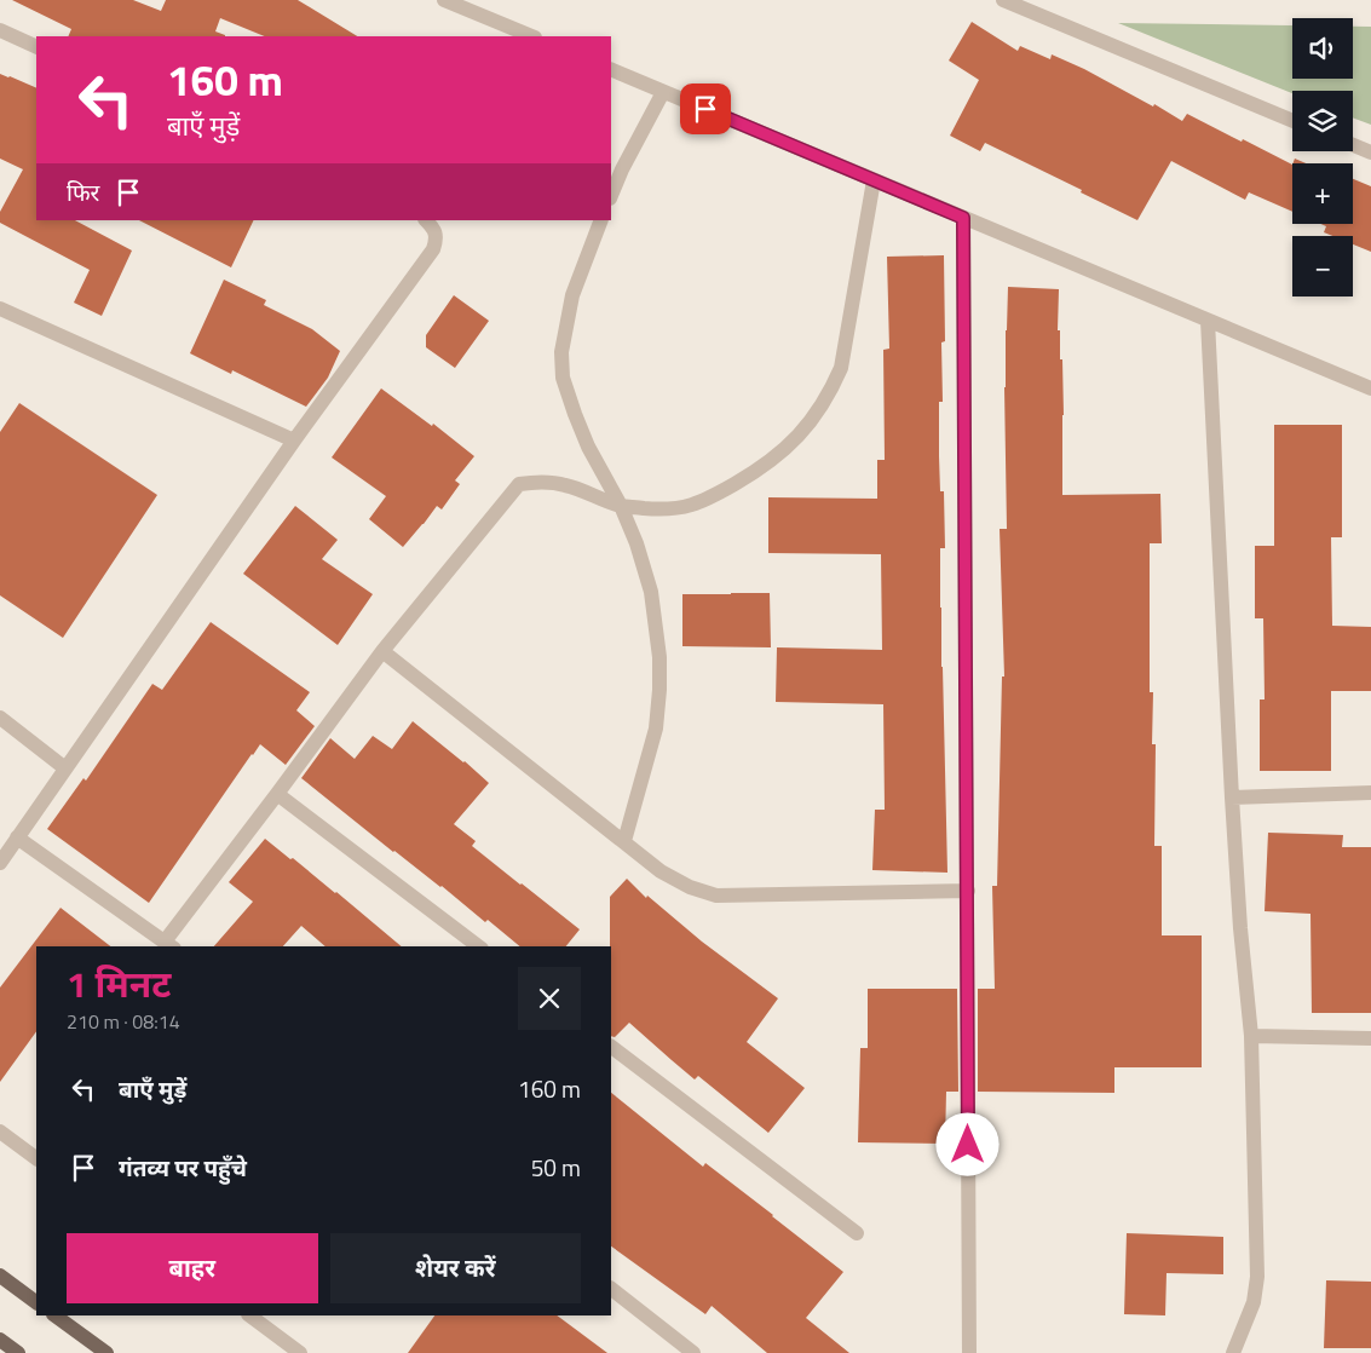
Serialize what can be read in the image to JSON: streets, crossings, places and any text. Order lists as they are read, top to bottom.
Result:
{
  "page": {
    "map_buttons": ["+", "−"],
    "turn": ["160 m", "बाएँ मुड़ें"],
    "then": "फिर",
    "heading": ["1 मिनट", "210 m · 08:14"],
    "list": [
      {
        "name": "बाएँ मुड़ें",
        "value": "160 m"
      },
      {
        "name": "गंतव्य पर पहुँचे",
        "value": "50 m"
      }
    ],
    "buttons": ["बाहर", "शेयर करें"]
  }
}
